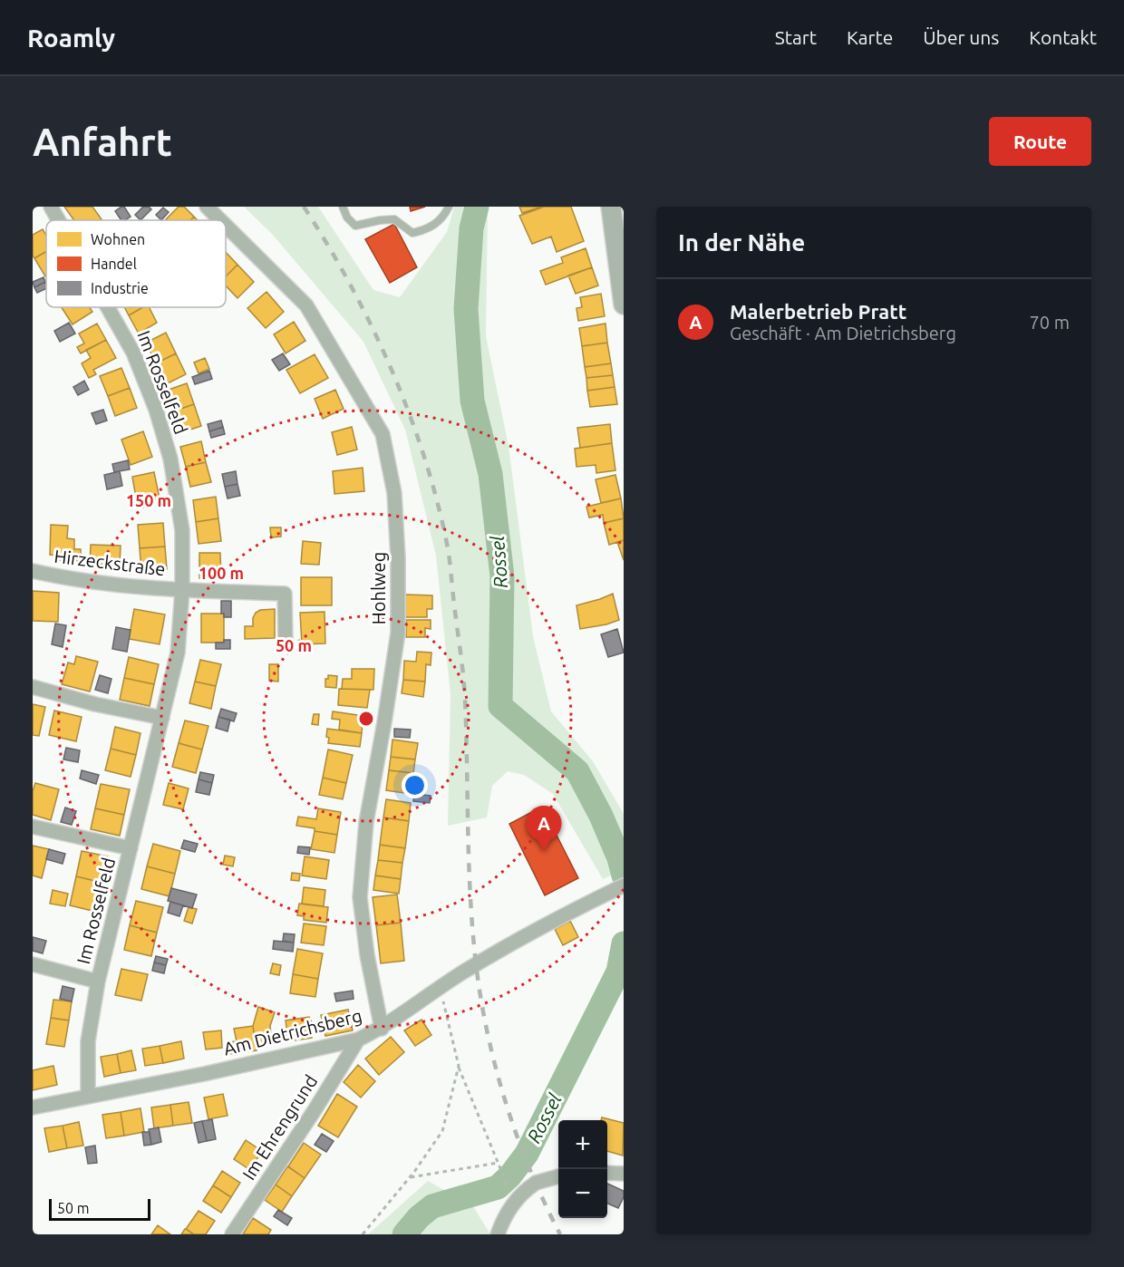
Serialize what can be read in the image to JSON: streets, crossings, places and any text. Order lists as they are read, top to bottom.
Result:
{
  "streets": {
    "street": [
      "Im Rosselfeld",
      "Hirzeckstraße",
      "Hohlweg",
      "Am Dietrichsberg",
      "Im Ehrengrund"
    ]
  },
  "crossings": [
    ["Im Rosselfeld", "Hirzeckstraße"],
    ["Im Rosselfeld", "Am Dietrichsberg"],
    ["Hohlweg", "Am Dietrichsberg"],
    ["Am Dietrichsberg", "Im Ehrengrund"]
  ],
  "water": ["Rossel"],
  "legend": ["Wohnen", "Handel", "Industrie"],
  "scale_bar": "50 m",
  "page": {
    "header": "Roamly",
    "nav": [
      "Start",
      "Karte",
      "Über uns",
      "Kontakt"
    ],
    "buttons": "Route",
    "title": "Anfahrt",
    "heading": "In der Nähe",
    "list": [
      {
        "mark": "A",
        "name": "Malerbetrieb Pratt",
        "note": "Geschäft · Am Dietrichsberg",
        "value": "70 m"
      }
    ],
    "pins": "A",
    "map_buttons": ["+", "−"],
    "scale": "50 m"
  },
  "rings": ["150 m", "100 m", "50 m"]
}
